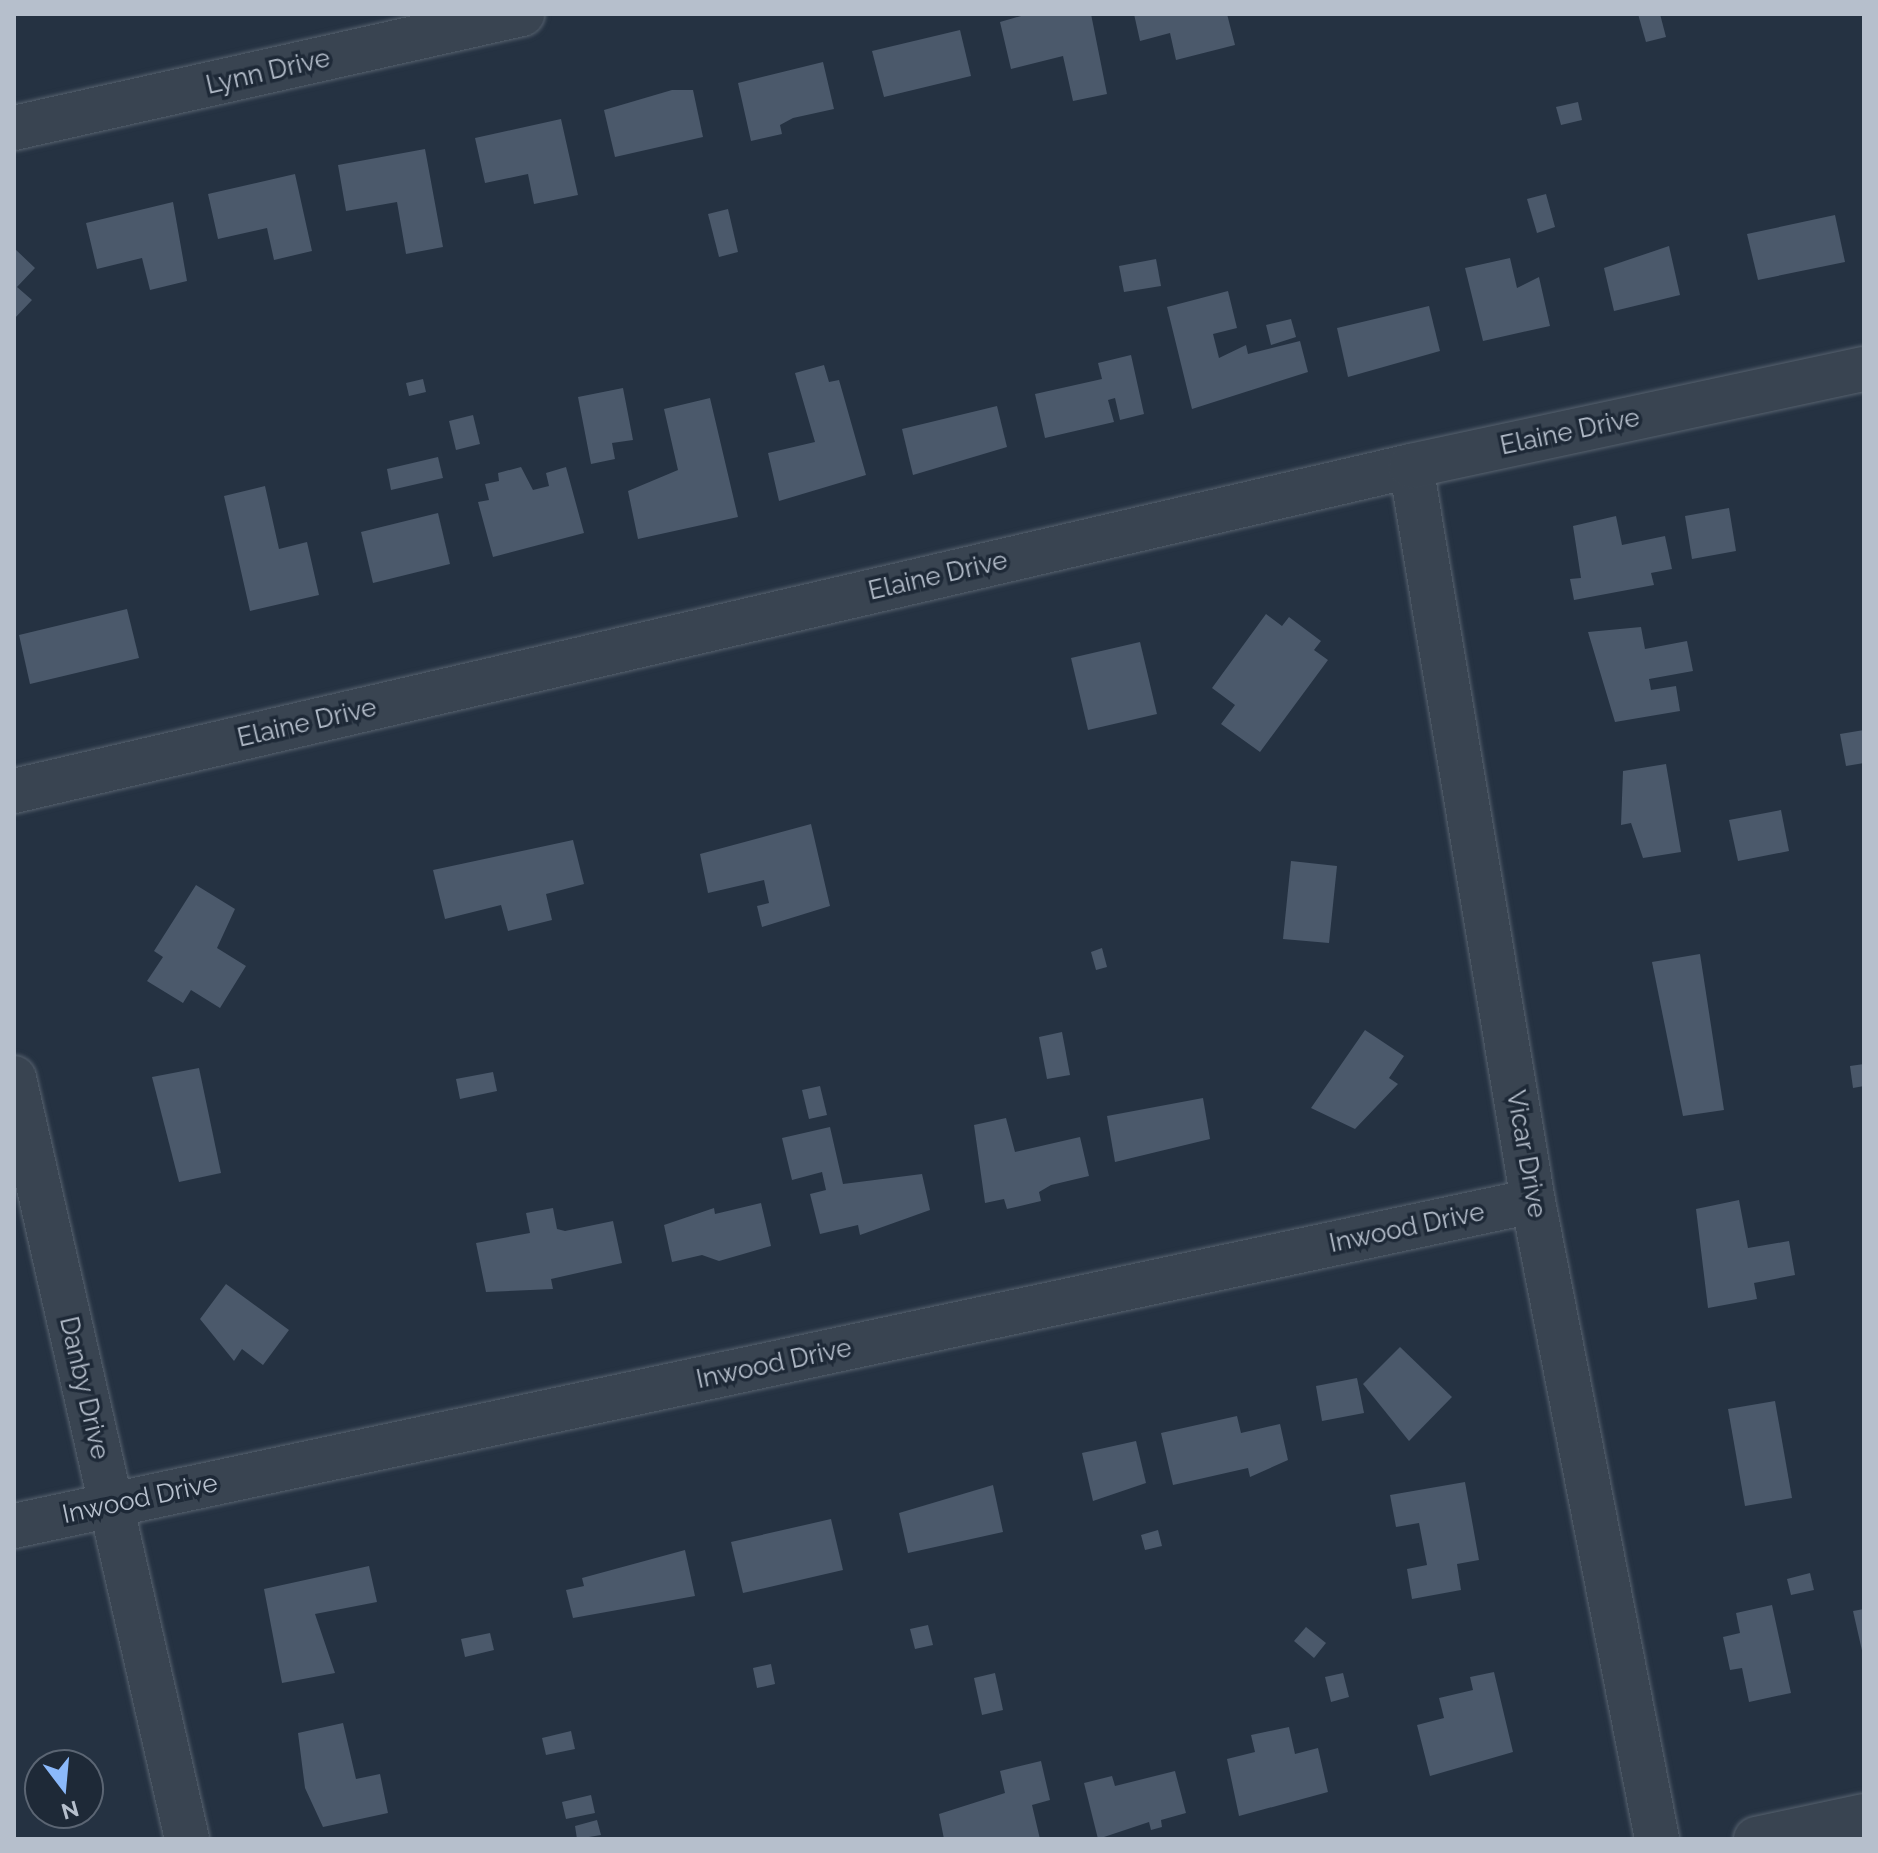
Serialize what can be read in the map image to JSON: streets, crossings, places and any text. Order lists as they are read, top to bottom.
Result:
{
  "streets": {
    "street": [
      "Lynn Drive",
      "Elaine Drive",
      "Vicar Drive",
      "Inwood Drive",
      "Danby Drive"
    ]
  },
  "crossings": [
    ["Elaine Drive", "Vicar Drive"],
    ["Vicar Drive", "Inwood Drive"],
    ["Inwood Drive", "Danby Drive"]
  ],
  "north": "bottom"
}
